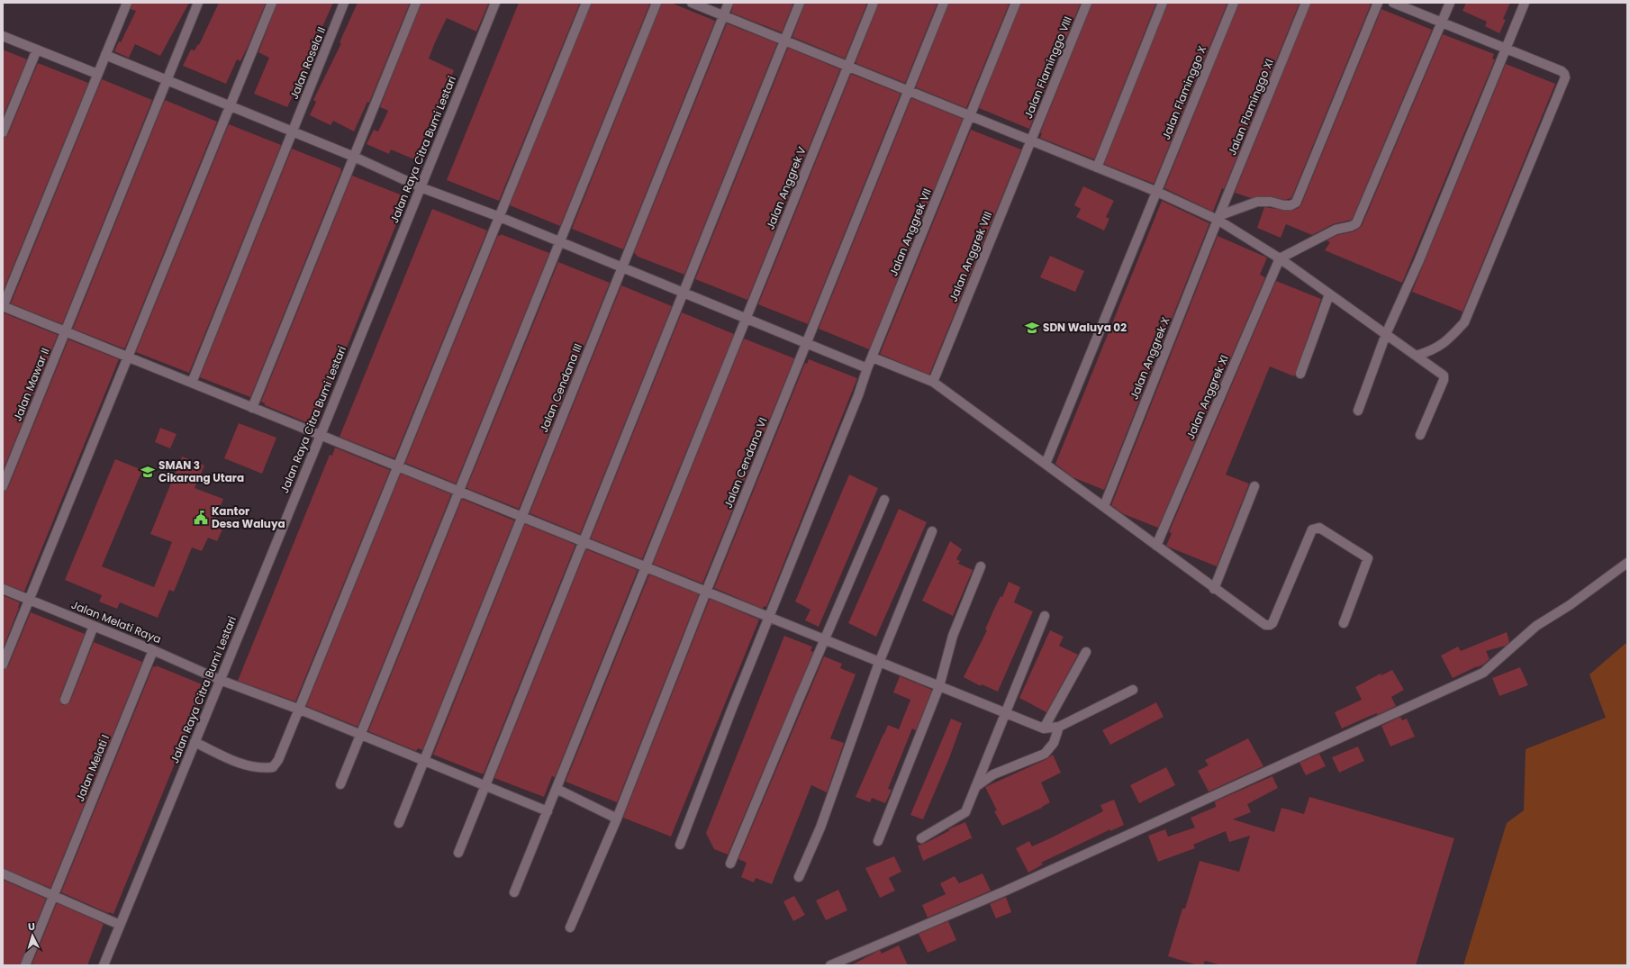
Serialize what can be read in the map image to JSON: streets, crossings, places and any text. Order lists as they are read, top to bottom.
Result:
{
  "streets": {
    "street": [
      "Jalan Rosela II",
      "Jalan Flaminggo VIII",
      "Jalan Flaminggo X",
      "Jalan Flaminggo XI",
      "Jalan Raya Citra Bumi Lestari",
      "Jalan Anggrek V",
      "Jalan Anggrek VII",
      "Jalan Anggrek VIII",
      "Jalan Anggrek X",
      "Jalan Mawar II",
      "Jalan Cendana III",
      "Jalan Anggrek XI",
      "Jalan Cendana VI",
      "Jalan Melati Raya",
      "Jalan Melati I"
    ]
  },
  "crossings": [
    ["Jalan Flaminggo VIII", "Jalan Anggrek VIII"],
    ["Jalan Flaminggo XI", "Jalan Anggrek X"],
    ["Jalan Raya Citra Bumi Lestari", "Jalan Melati Raya"],
    ["Jalan Anggrek V", "Jalan Melati Raya"],
    ["Jalan Cendana III", "Jalan Melati Raya"],
    ["Jalan Melati Raya", "Jalan Melati I"]
  ],
  "places": {
    "school or university": ["SDN Waluya 02", "SMAN 3 Cikarang Utara"],
    "public building": ["Kantor Desa Waluya"]
  },
  "north": "top"
}
